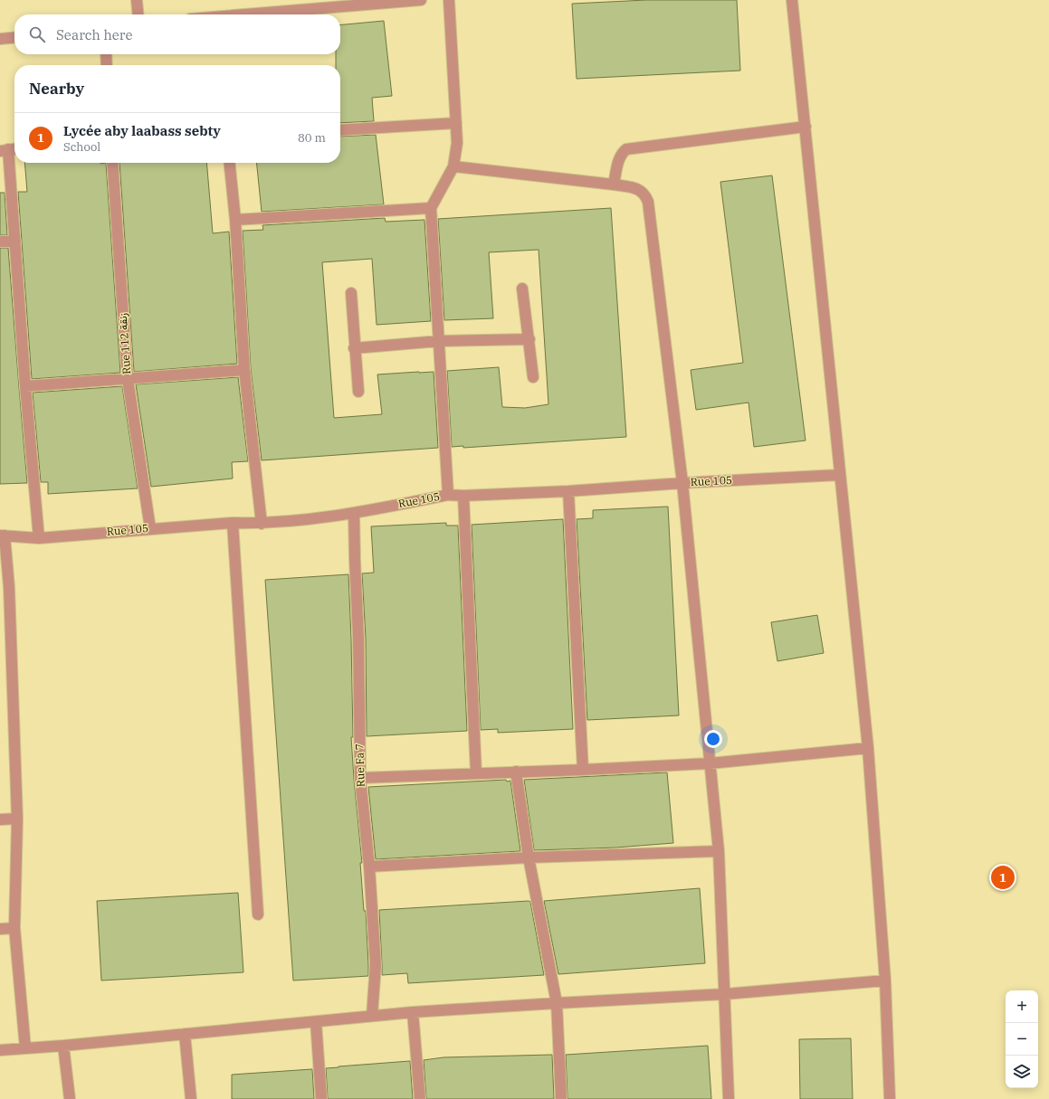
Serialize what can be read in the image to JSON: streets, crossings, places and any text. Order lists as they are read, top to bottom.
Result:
{
  "streets": {
    "street": ["Rue 112 زنقة", "Rue 105", "Rue Fa 7"]
  },
  "crossings": [
    ["Rue 112 زنقة", "Rue 105"],
    ["Rue 105", "Rue Fa 7"]
  ],
  "page": {
    "search": "Search here",
    "heading": "Nearby",
    "list": [
      {
        "mark": "1",
        "name": "Lycée aby laabass sebty",
        "note": "School",
        "value": "80 m"
      }
    ],
    "pins": "1",
    "map_buttons": ["+", "−"]
  }
}
